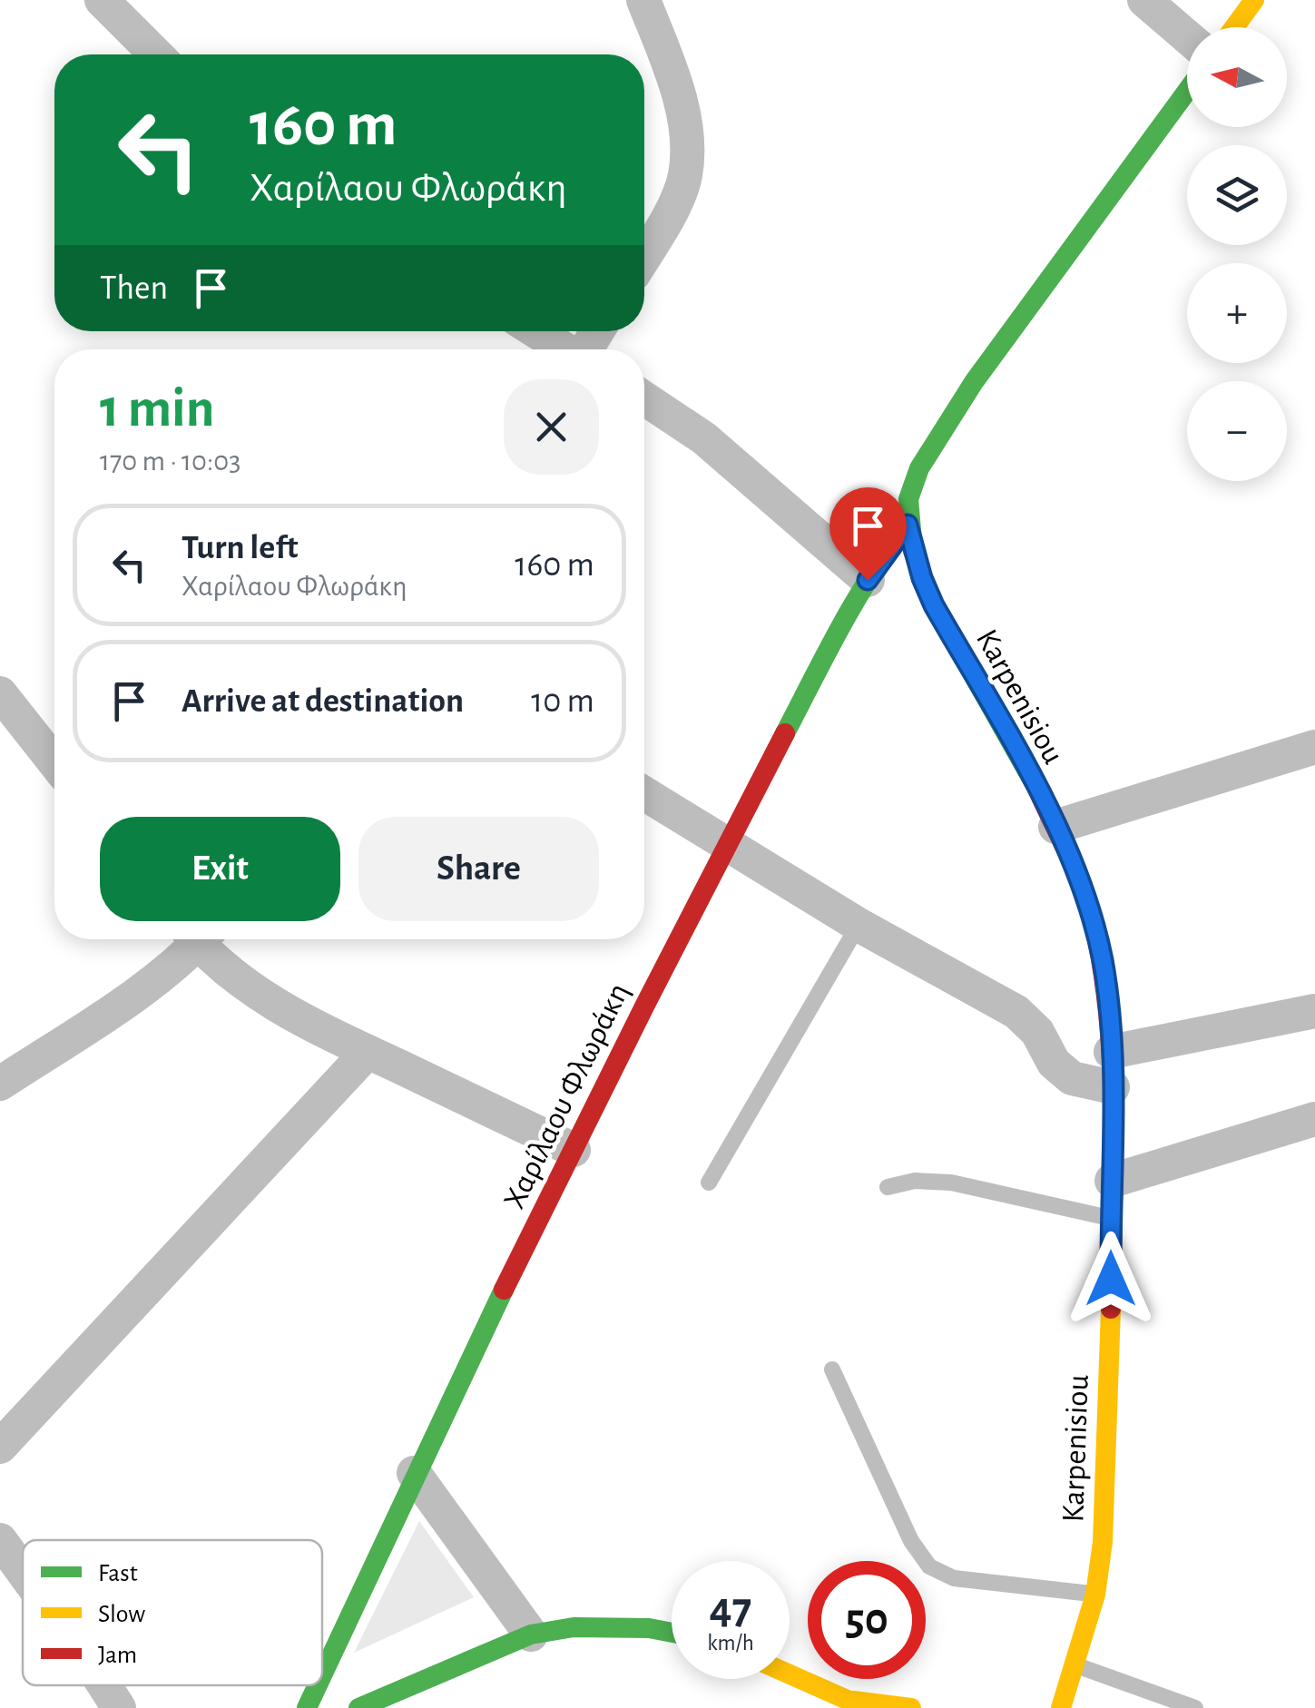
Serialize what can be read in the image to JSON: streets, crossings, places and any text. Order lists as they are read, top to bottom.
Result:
{
  "streets": {
    "main road": ["Karpenisiou", "Χαρίλαου Φλωράκη"]
  },
  "crossings": [
    ["Karpenisiou", "Χαρίλαου Φλωράκη"]
  ],
  "legend": ["Fast", "Slow", "Jam"],
  "north": "left",
  "page": {
    "map_buttons": ["+", "−"],
    "turn": ["160 m", "Χαρίλαου Φλωράκη"],
    "then": "Then",
    "heading": ["1 min", "170 m · 10:03"],
    "list": [
      {
        "name": "Turn left",
        "note": "Χαρίλαου Φλωράκη",
        "value": "160 m"
      },
      {
        "name": "Arrive at destination",
        "value": "10 m"
      }
    ],
    "buttons": ["Exit", "Share"],
    "speed": "47 km/h",
    "limit": "50"
  }
}
